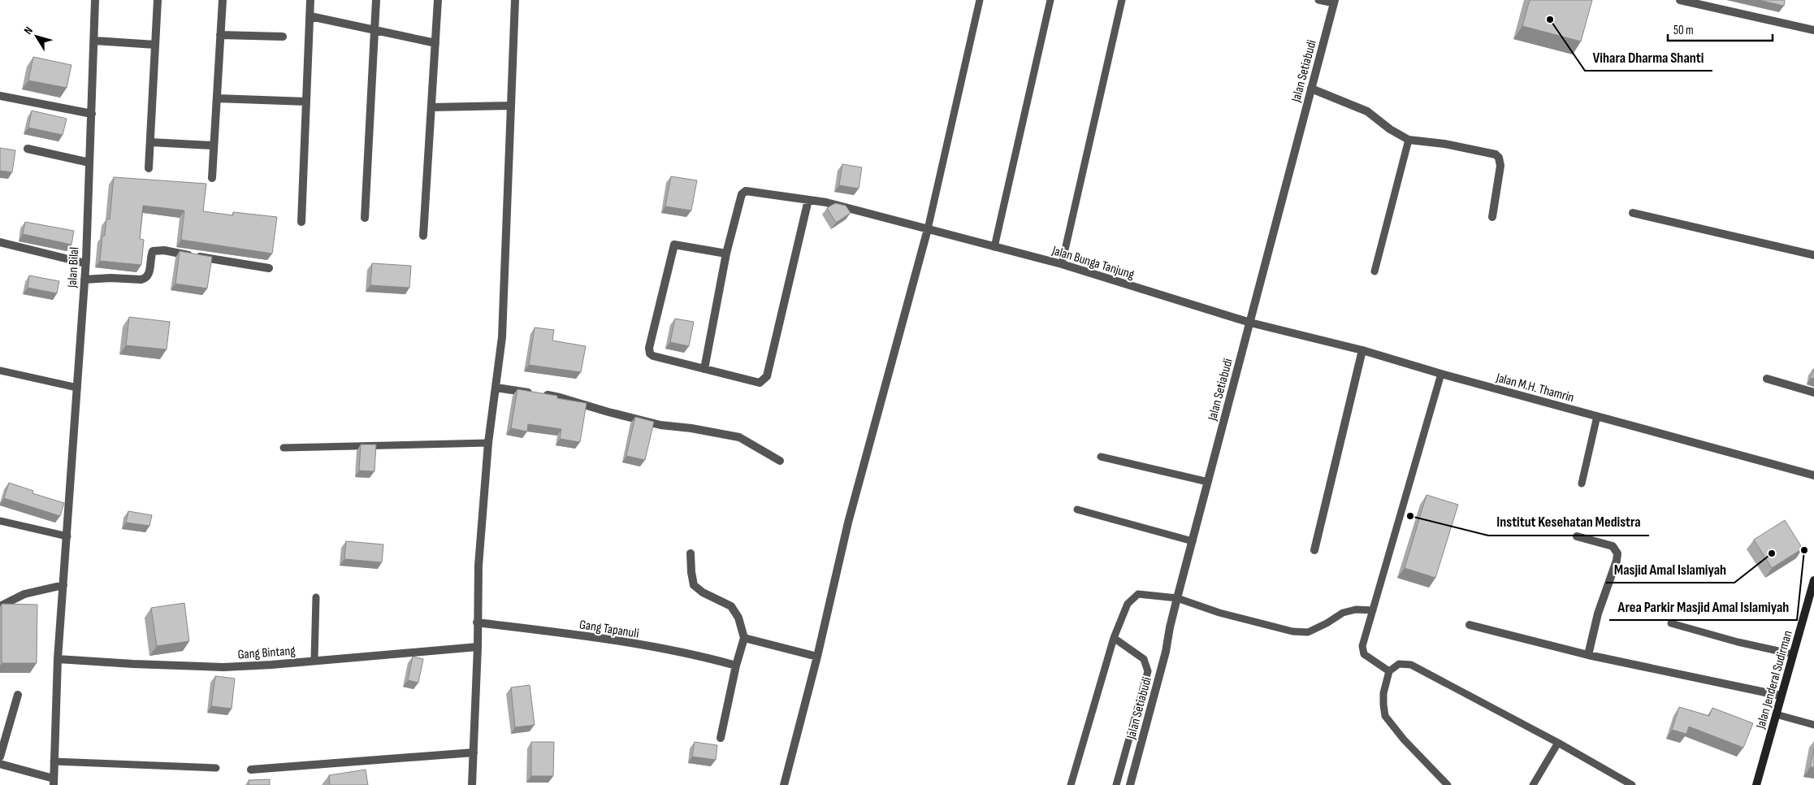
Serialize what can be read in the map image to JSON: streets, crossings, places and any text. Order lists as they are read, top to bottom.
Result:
{
  "streets": {
    "main road": ["Jalan Jenderal Sudirman"],
    "street": [
      "Jalan Setiabudi",
      "Jalan Bunga Tanjung",
      "Jalan Bilal",
      "Jalan M.H. Thamrin",
      "Gang Tapanuli",
      "Gang Bintang"
    ]
  },
  "crossings": [
    ["Jalan Setiabudi", "Jalan Bunga Tanjung"],
    ["Jalan Setiabudi", "Jalan M.H. Thamrin"],
    ["Jalan Bunga Tanjung", "Jalan M.H. Thamrin"],
    ["Jalan Bilal", "Gang Bintang"]
  ],
  "places": [
    "Vihara Dharma Shanti",
    "Institut Kesehatan Medistra",
    "Area Parkir Masjid Amal Islamiyah",
    "Masjid Amal Islamiyah"
  ],
  "scale_bar": "50 m",
  "north": "top left"
}
